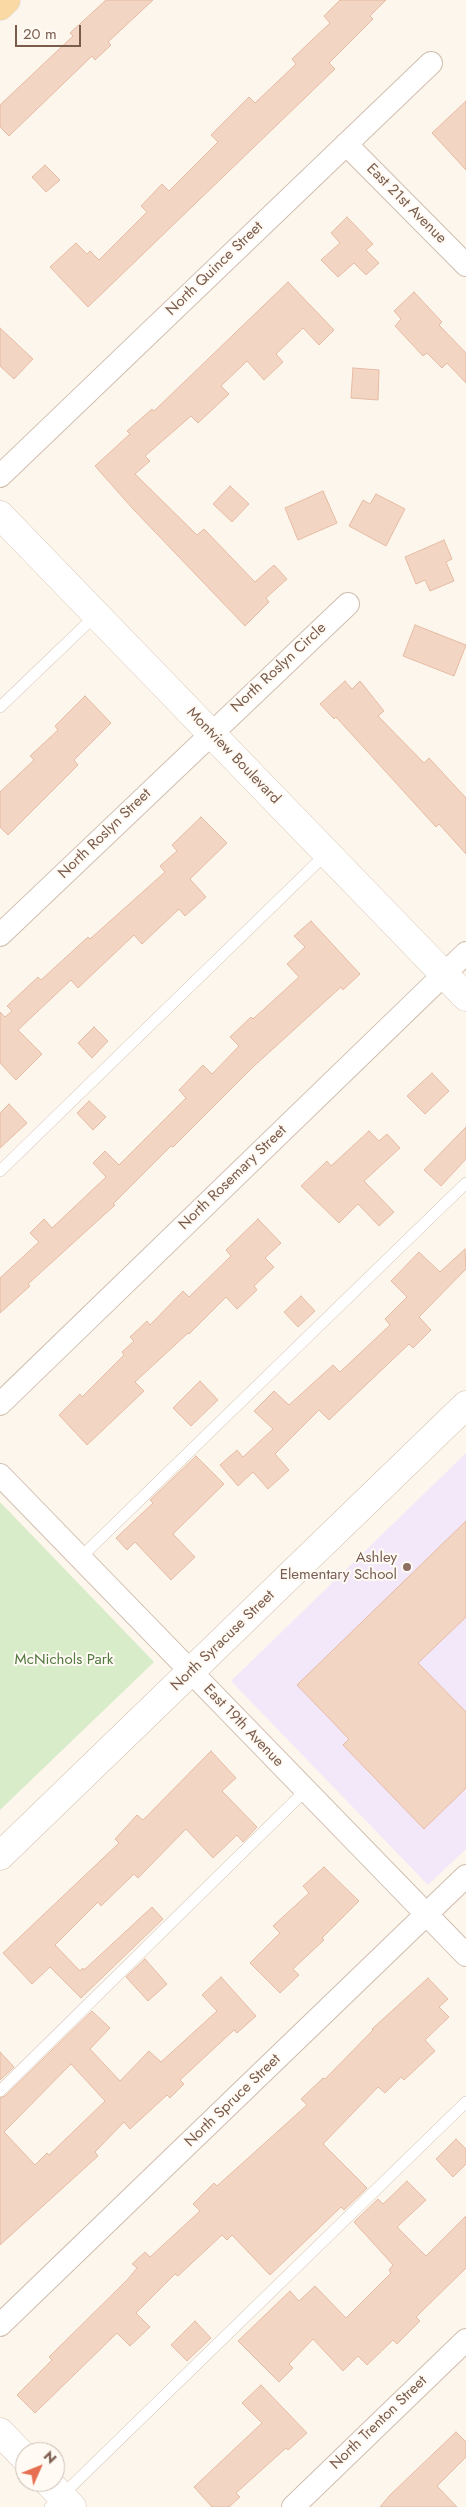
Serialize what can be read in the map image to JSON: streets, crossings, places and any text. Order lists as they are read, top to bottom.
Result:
{
  "streets": {
    "street": [
      "East 21st Avenue",
      "North Quince Street",
      "North Roslyn Circle",
      "Montview Boulevard",
      "North Roslyn Street",
      "North Rosemary Street",
      "North Syracuse Street",
      "East 19th Avenue",
      "North Spruce Street",
      "North Trenton Street"
    ]
  },
  "crossings": [
    ["East 21st Avenue", "North Quince Street"],
    ["North Roslyn Circle", "Montview Boulevard"],
    ["North Roslyn Circle", "North Roslyn Street"],
    ["Montview Boulevard", "North Roslyn Street"],
    ["Montview Boulevard", "North Rosemary Street"],
    ["North Syracuse Street", "East 19th Avenue"],
    ["East 19th Avenue", "North Spruce Street"]
  ],
  "parks": ["McNichols Park"],
  "places": ["Ashley Elementary School"],
  "scale_bar": "20 m",
  "north": "top right"
}
